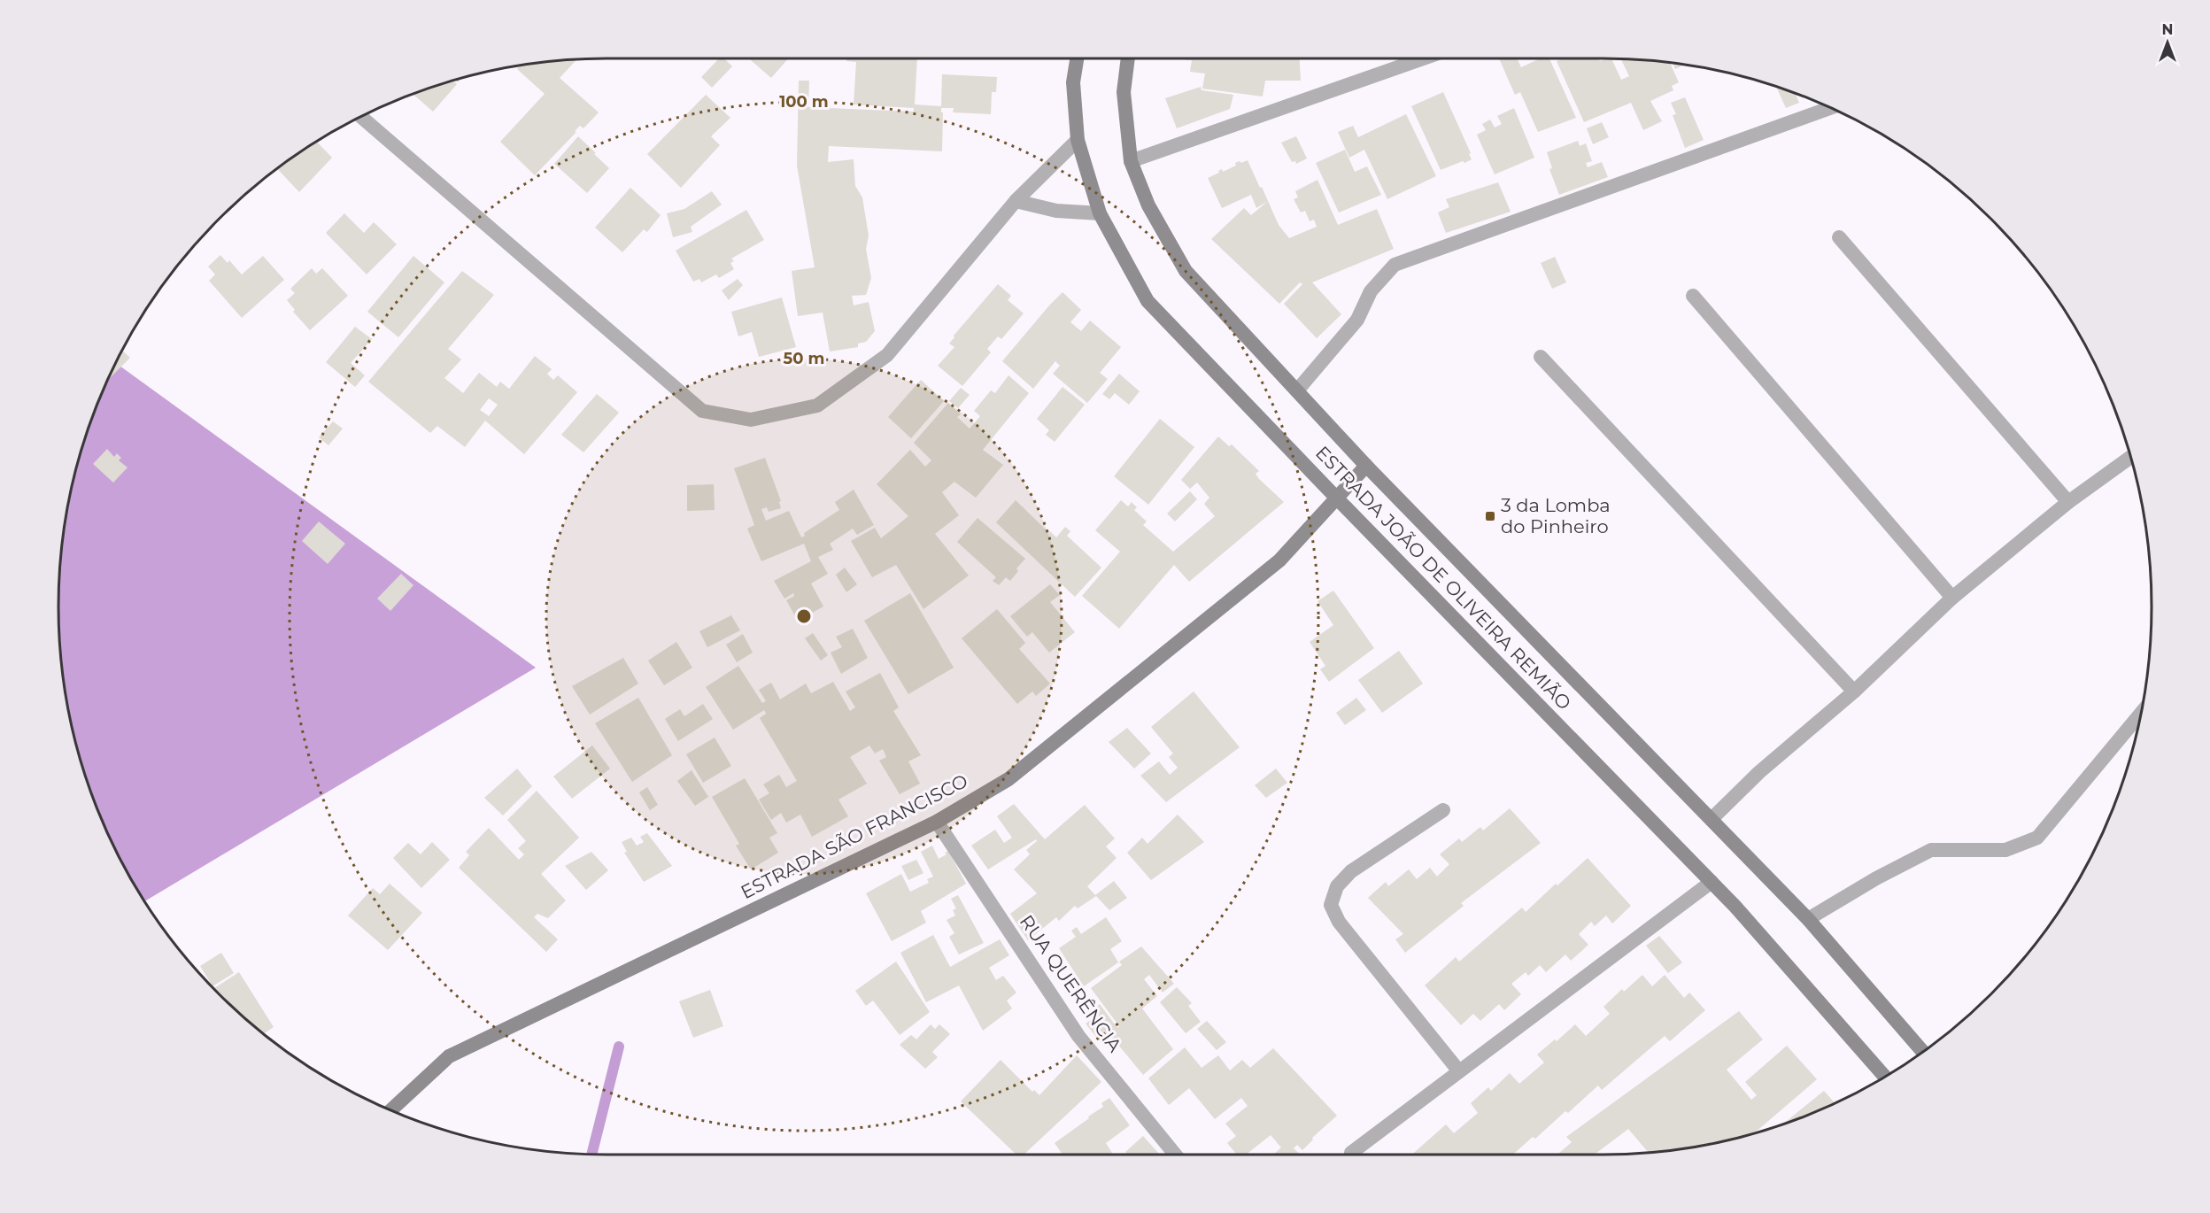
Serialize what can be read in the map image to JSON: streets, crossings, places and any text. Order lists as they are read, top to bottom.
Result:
{
  "streets": {
    "main road": ["ESTRADA JOÃO DE OLIVEIRA REMIÃO", "ESTRADA SÃO FRANCISCO"],
    "street": ["RUA QUERÊNCIA"]
  },
  "crossings": [
    ["ESTRADA JOÃO DE OLIVEIRA REMIÃO", "ESTRADA SÃO FRANCISCO"],
    ["ESTRADA SÃO FRANCISCO", "RUA QUERÊNCIA"]
  ],
  "places": {
    "transit": ["3 da Lomba do Pinheiro"]
  },
  "north": "top",
  "rings": ["100 m", "50 m"]
}
